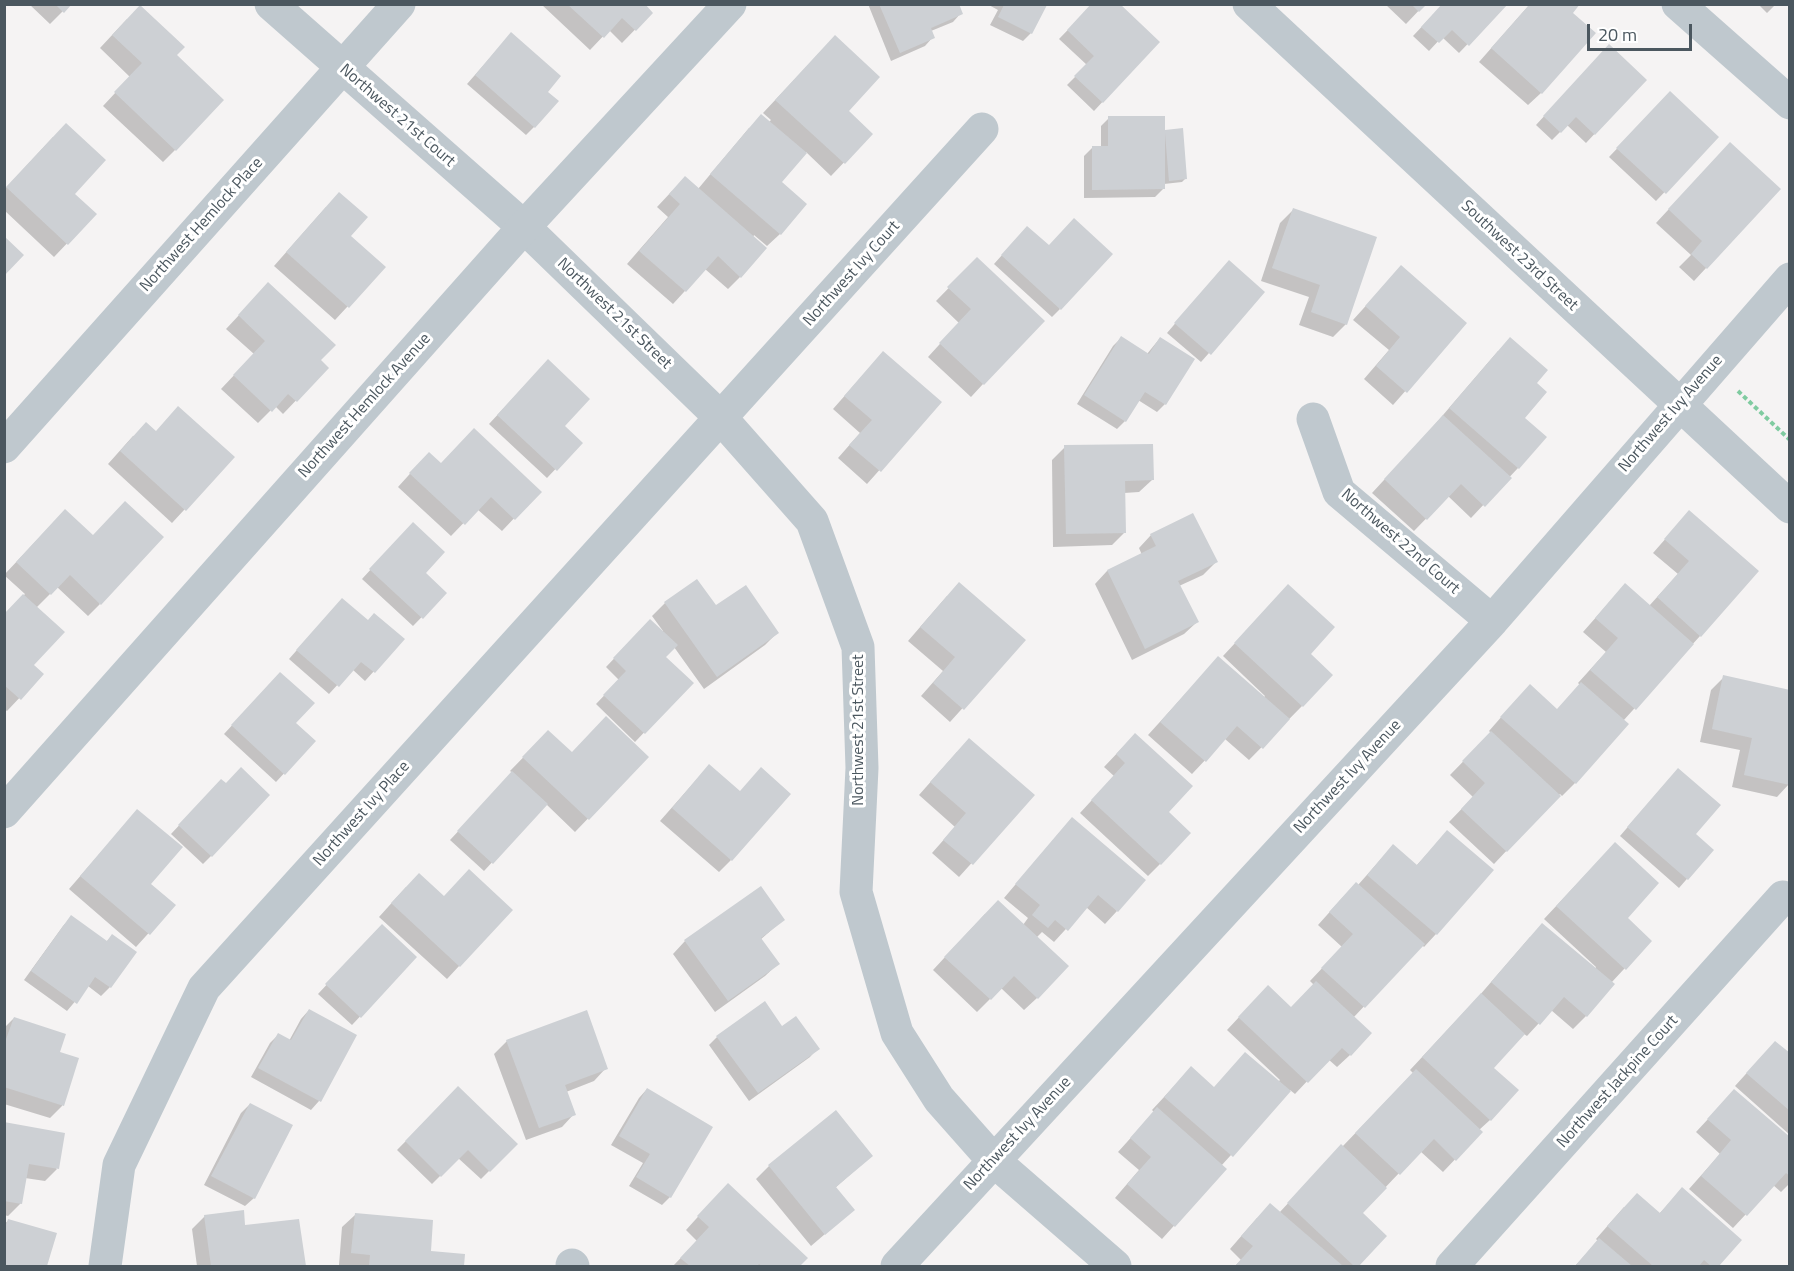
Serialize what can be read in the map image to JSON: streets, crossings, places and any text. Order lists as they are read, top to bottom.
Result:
{
  "streets": {
    "street": [
      "Northwest 21st Court",
      "Northwest Hemlock Place",
      "Southwest 23rd Street",
      "Northwest Ivy Court",
      "Northwest 21st Street",
      "Northwest Hemlock Avenue",
      "Northwest Ivy Avenue",
      "Northwest 22nd Court",
      "Northwest Ivy Place",
      "Northwest Jackpine Court"
    ]
  },
  "crossings": [
    ["Northwest 21st Court", "Northwest Hemlock Place"],
    ["Northwest 21st Court", "Northwest 21st Street"],
    ["Northwest 21st Court", "Northwest Hemlock Avenue"],
    ["Southwest 23rd Street", "Northwest Ivy Avenue"],
    ["Northwest Ivy Court", "Northwest 21st Street"],
    ["Northwest Ivy Court", "Northwest Ivy Place"],
    ["Northwest 21st Street", "Northwest Hemlock Avenue"],
    ["Northwest 21st Street", "Northwest Ivy Avenue"],
    ["Northwest 21st Street", "Northwest Ivy Place"],
    ["Northwest Ivy Avenue", "Northwest 22nd Court"]
  ],
  "scale_bar": "20 m"
}
